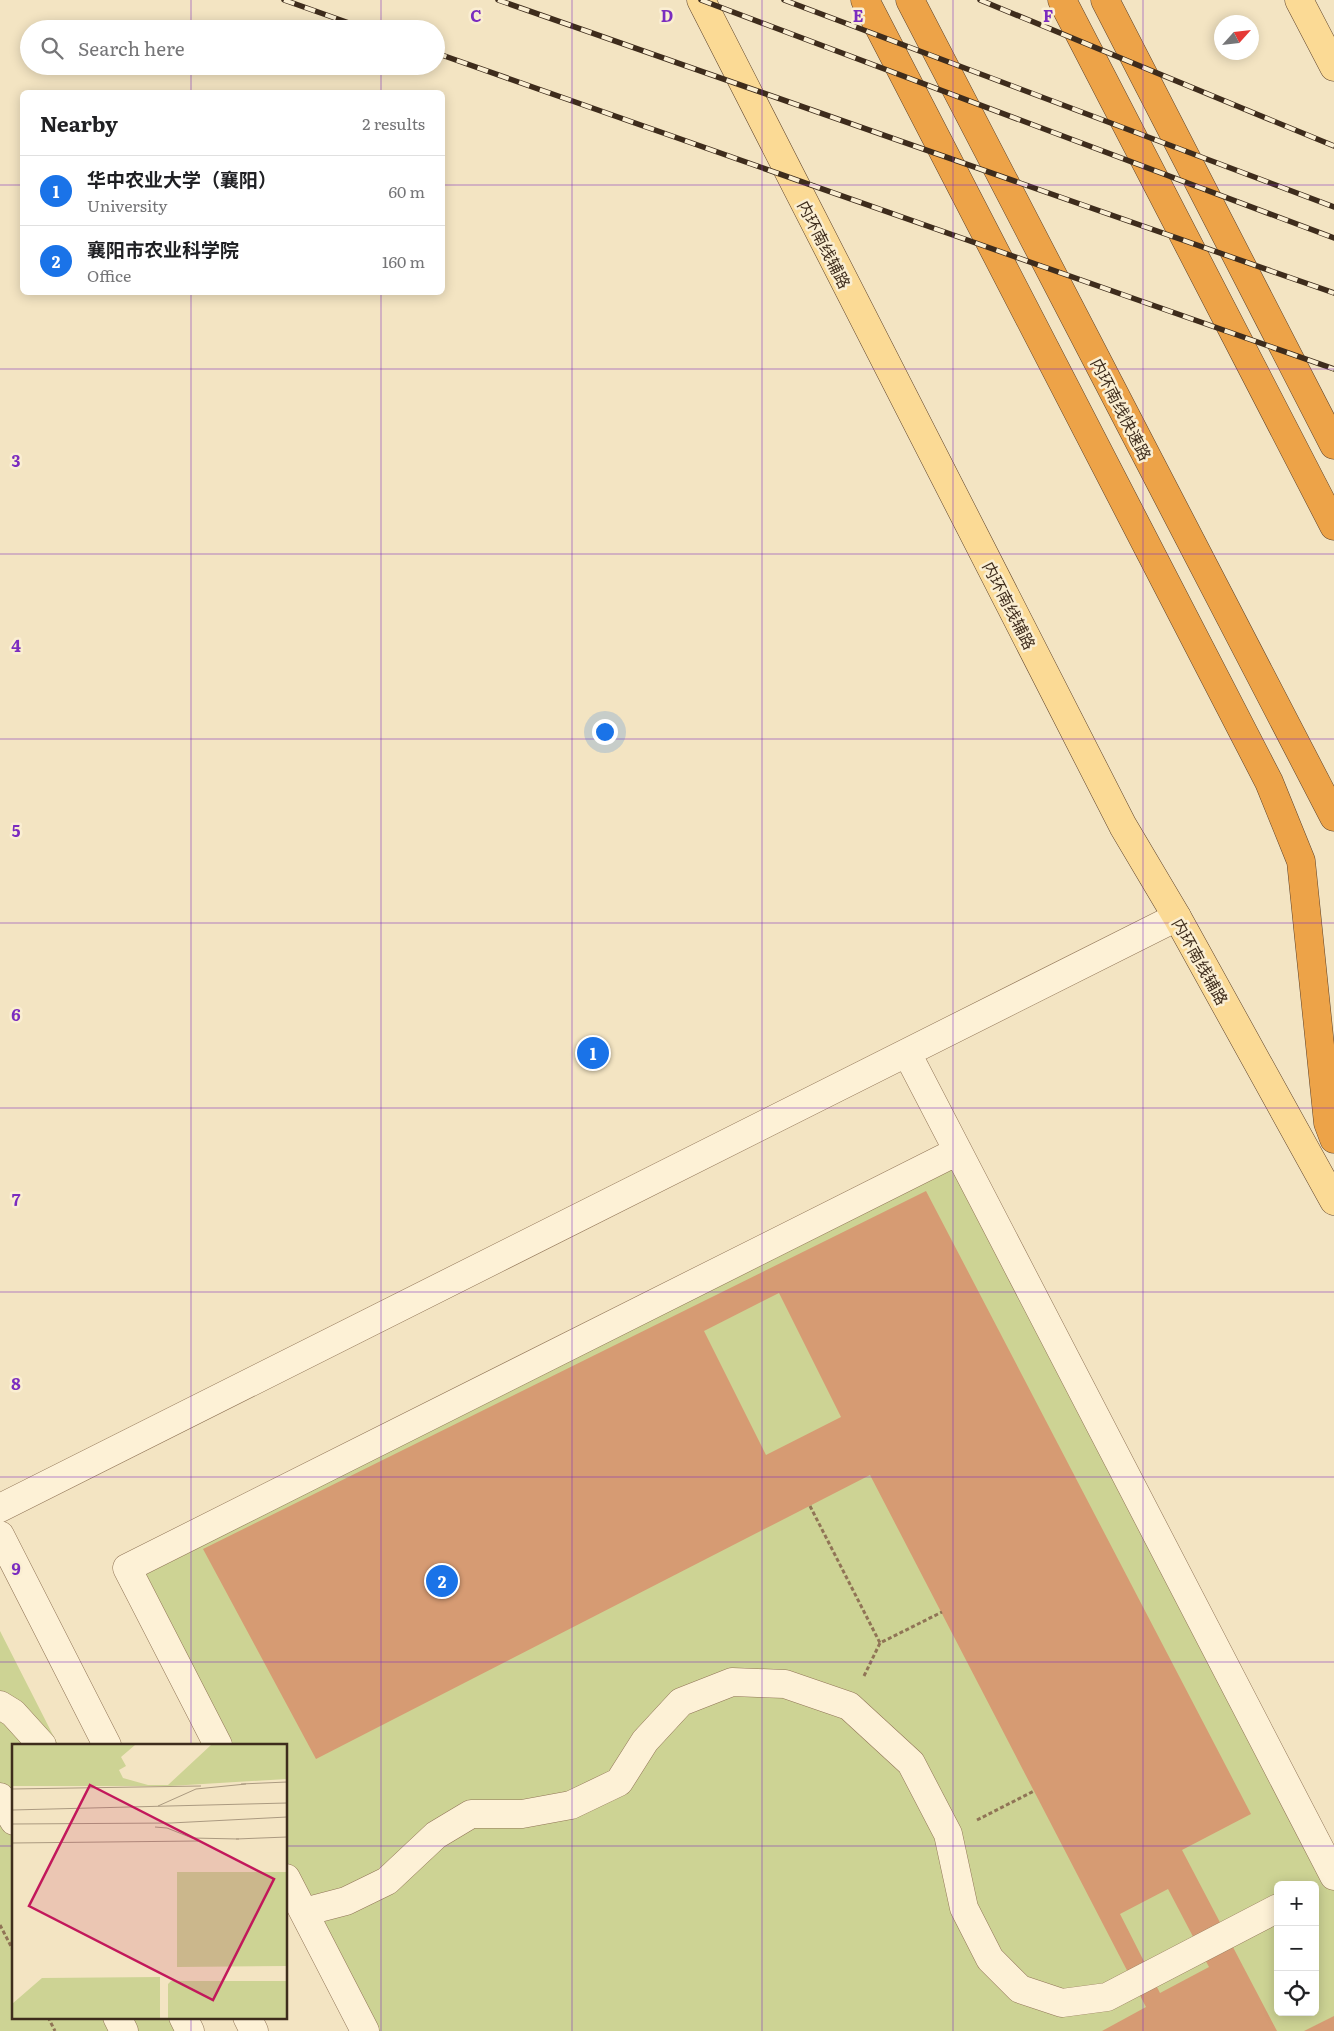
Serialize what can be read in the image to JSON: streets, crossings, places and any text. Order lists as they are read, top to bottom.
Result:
{
  "streets": {
    "highway": ["内环南线快速路"],
    "main road": ["内环南线辅路"]
  },
  "north": "top right",
  "page": {
    "search": "Search here",
    "heading": ["Nearby", "2 results"],
    "list": [
      {
        "mark": "1",
        "name": "华中农业大学（襄阳）",
        "note": "University",
        "value": "60 m"
      },
      {
        "mark": "2",
        "name": "襄阳市农业科学院",
        "note": "Office",
        "value": "160 m"
      }
    ],
    "pins": ["1", "2"],
    "map_buttons": ["+", "−"]
  },
  "grid": {
    "columns": [
      "C",
      "D",
      "E",
      "F"
    ],
    "rows": [
      "3",
      "4",
      "5",
      "6",
      "7",
      "8",
      "9"
    ]
  }
}
